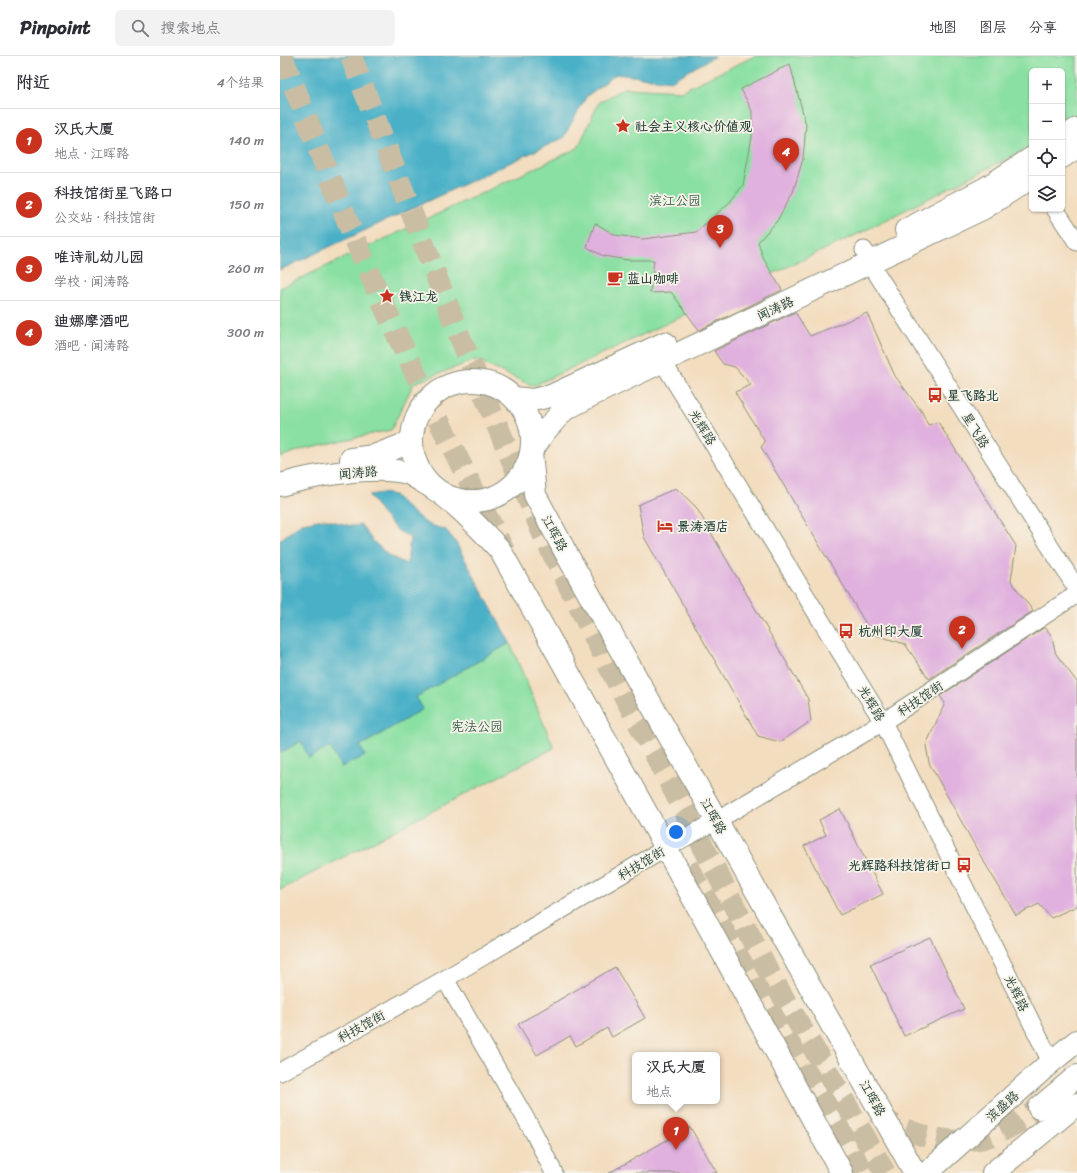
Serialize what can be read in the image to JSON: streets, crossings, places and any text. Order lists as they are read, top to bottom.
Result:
{
  "streets": {
    "main road": ["闻涛路", "江晖路", "滨盛路"],
    "street": ["光辉路", "星飞路", "科技馆街"]
  },
  "crossings": [
    ["闻涛路", "光辉路"],
    ["闻涛路", "星飞路"],
    ["闻涛路", "江晖路"],
    ["光辉路", "科技馆街"],
    ["光辉路", "滨盛路"],
    ["江晖路", "科技馆街"]
  ],
  "parks": ["滨江公园", "宪法公园"],
  "places": {
    "place": ["社会主义核心价值观", "钱江龙"],
    "cafe": ["蓝山咖啡"],
    "bus stop": ["星飞路北", "杭州印大厦", "光辉路科技馆街口"],
    "hotel": ["景涛酒店"]
  },
  "page": {
    "header": "Pinpoint",
    "search": "搜索地点",
    "nav": ["地图", "图层", "分享"],
    "heading": ["附近", "4个结果"],
    "map_buttons": ["+", "−"],
    "list": [
      {
        "mark": "1",
        "name": "汉氏大厦",
        "note": "地点 · 江晖路",
        "value": "140 m"
      },
      {
        "mark": "2",
        "name": "科技馆街星飞路口",
        "note": "公交站 · 科技馆街",
        "value": "150 m"
      },
      {
        "mark": "3",
        "name": "唯诗礼幼儿园",
        "note": "学校 · 闻涛路",
        "value": "260 m"
      },
      {
        "mark": "4",
        "name": "迪娜摩酒吧",
        "note": "酒吧 · 闻涛路",
        "value": "300 m"
      }
    ],
    "pins": [
      "4",
      "3",
      "2",
      "1"
    ],
    "popup": ["汉氏大厦", "地点"]
  }
}
